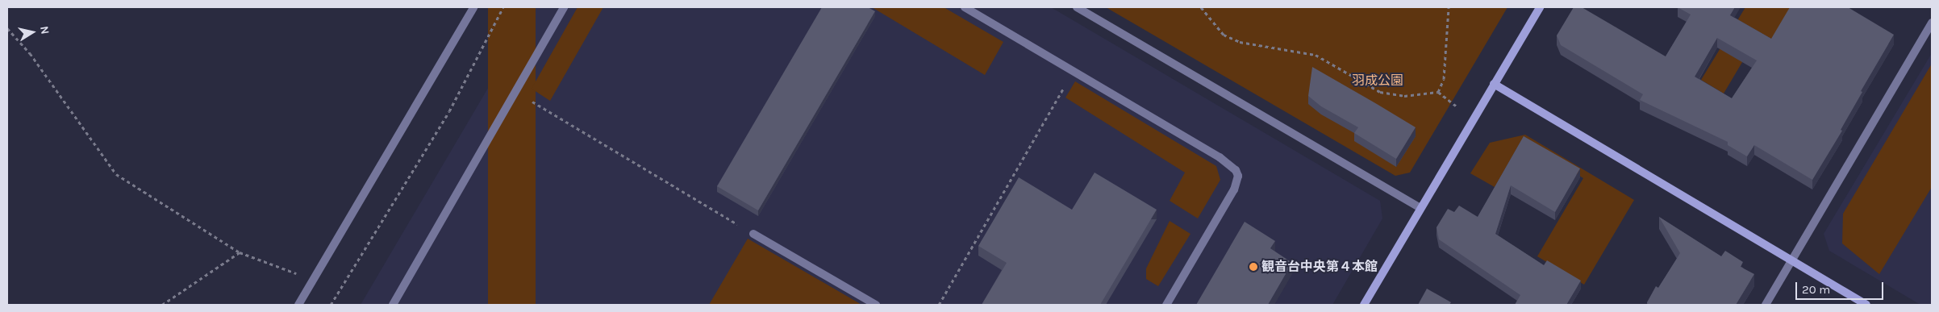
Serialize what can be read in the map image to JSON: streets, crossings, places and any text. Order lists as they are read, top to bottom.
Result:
{
  "parks": ["羽成公園"],
  "places": ["観音台中央第４本館"],
  "scale_bar": "20 m",
  "north": "right"
}
